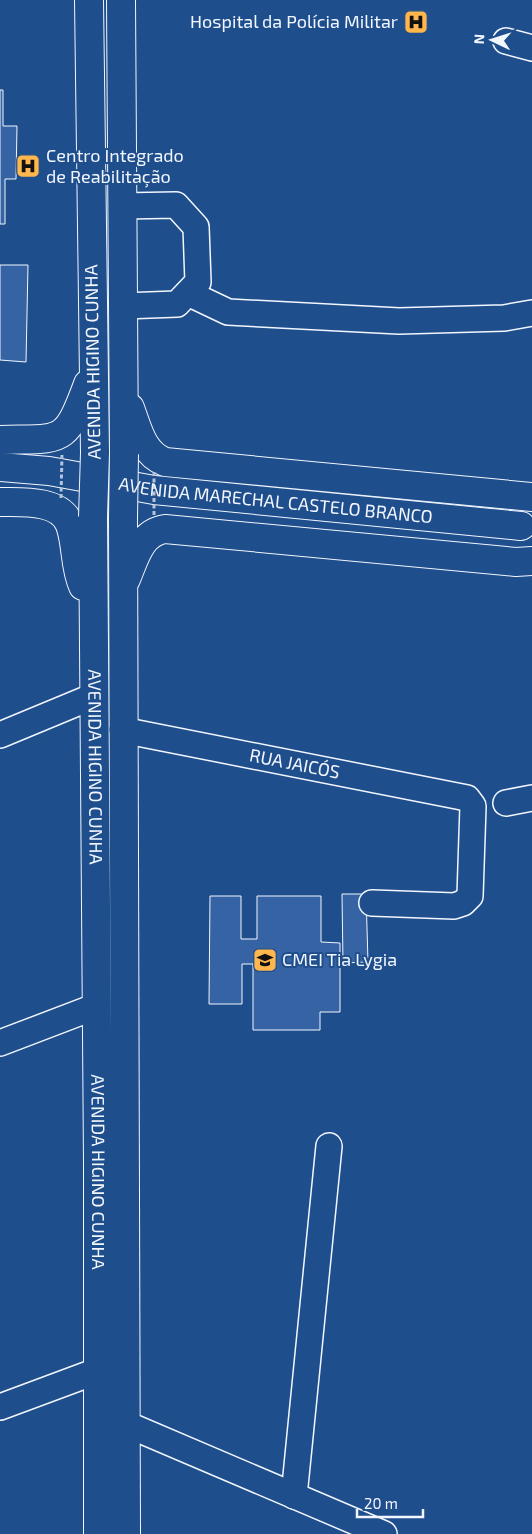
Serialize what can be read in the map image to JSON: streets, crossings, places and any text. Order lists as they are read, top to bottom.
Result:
{
  "streets": {
    "main road": ["AVENIDA HIGINO CUNHA", "AVENIDA MARECHAL CASTELO BRANCO"],
    "street": ["RUA JAICÓS"]
  },
  "crossings": [
    ["AVENIDA HIGINO CUNHA", "RUA JAICÓS"]
  ],
  "places": {
    "hospital": ["Hospital da Polícia Militar", "Centro Integrado de Reabilitação"],
    "school or university": ["CMEI Tia Lygia"]
  },
  "scale_bar": "20 m",
  "north": "left"
}
